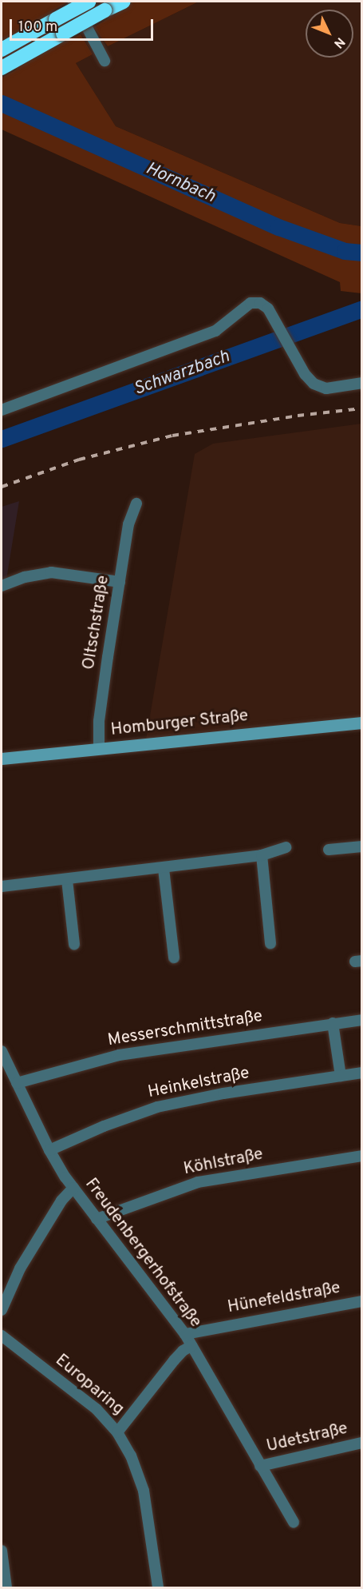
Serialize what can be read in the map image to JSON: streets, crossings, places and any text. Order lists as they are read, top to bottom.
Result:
{
  "streets": {
    "main road": ["Homburger Straße"],
    "street": [
      "Oltschstraße",
      "Messerschmittstraße",
      "Heinkelstraße",
      "Köhlstraße",
      "Freudenbergerhofstraße",
      "Hünefeldstraße",
      "Europaring",
      "Udetstraße"
    ]
  },
  "crossings": [
    ["Oltschstraße", "Homburger Straße"],
    ["Messerschmittstraße", "Freudenbergerhofstraße"],
    ["Heinkelstraße", "Freudenbergerhofstraße"],
    ["Köhlstraße", "Freudenbergerhofstraße"],
    ["Freudenbergerhofstraße", "Hünefeldstraße"],
    ["Freudenbergerhofstraße", "Udetstraße"]
  ],
  "water": ["Hornbach", "Schwarzbach"],
  "scale_bar": "100 m",
  "north": "bottom right"
}
